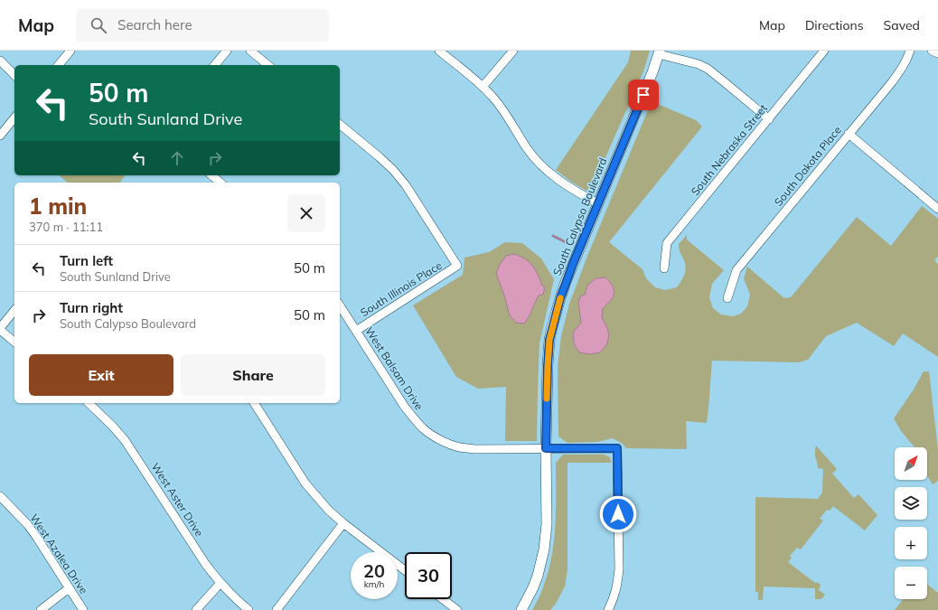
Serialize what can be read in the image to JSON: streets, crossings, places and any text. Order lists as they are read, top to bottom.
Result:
{
  "streets": {
    "street": [
      "South Nebraska Street",
      "South Dakota Place",
      "South Calypso Boulevard",
      "South Illinois Place",
      "West Balsam Drive",
      "West Aster Drive",
      "West Azalea Drive"
    ]
  },
  "crossings": [
    ["South Calypso Boulevard", "West Balsam Drive"],
    ["South Illinois Place", "West Balsam Drive"]
  ],
  "north": "top right",
  "page": {
    "header": "Map",
    "search": "Search here",
    "nav": ["Map", "Directions", "Saved"],
    "turn": ["50 m", "South Sunland Drive"],
    "heading": ["1 min", "370 m · 11:11"],
    "list": [
      {
        "name": "Turn left",
        "note": "South Sunland Drive",
        "value": "50 m"
      },
      {
        "name": "Turn right",
        "note": "South Calypso Boulevard",
        "value": "50 m"
      }
    ],
    "buttons": ["Exit", "Share"],
    "map_buttons": ["+", "−"],
    "speed": "20 km/h",
    "limit": "30"
  }
}
